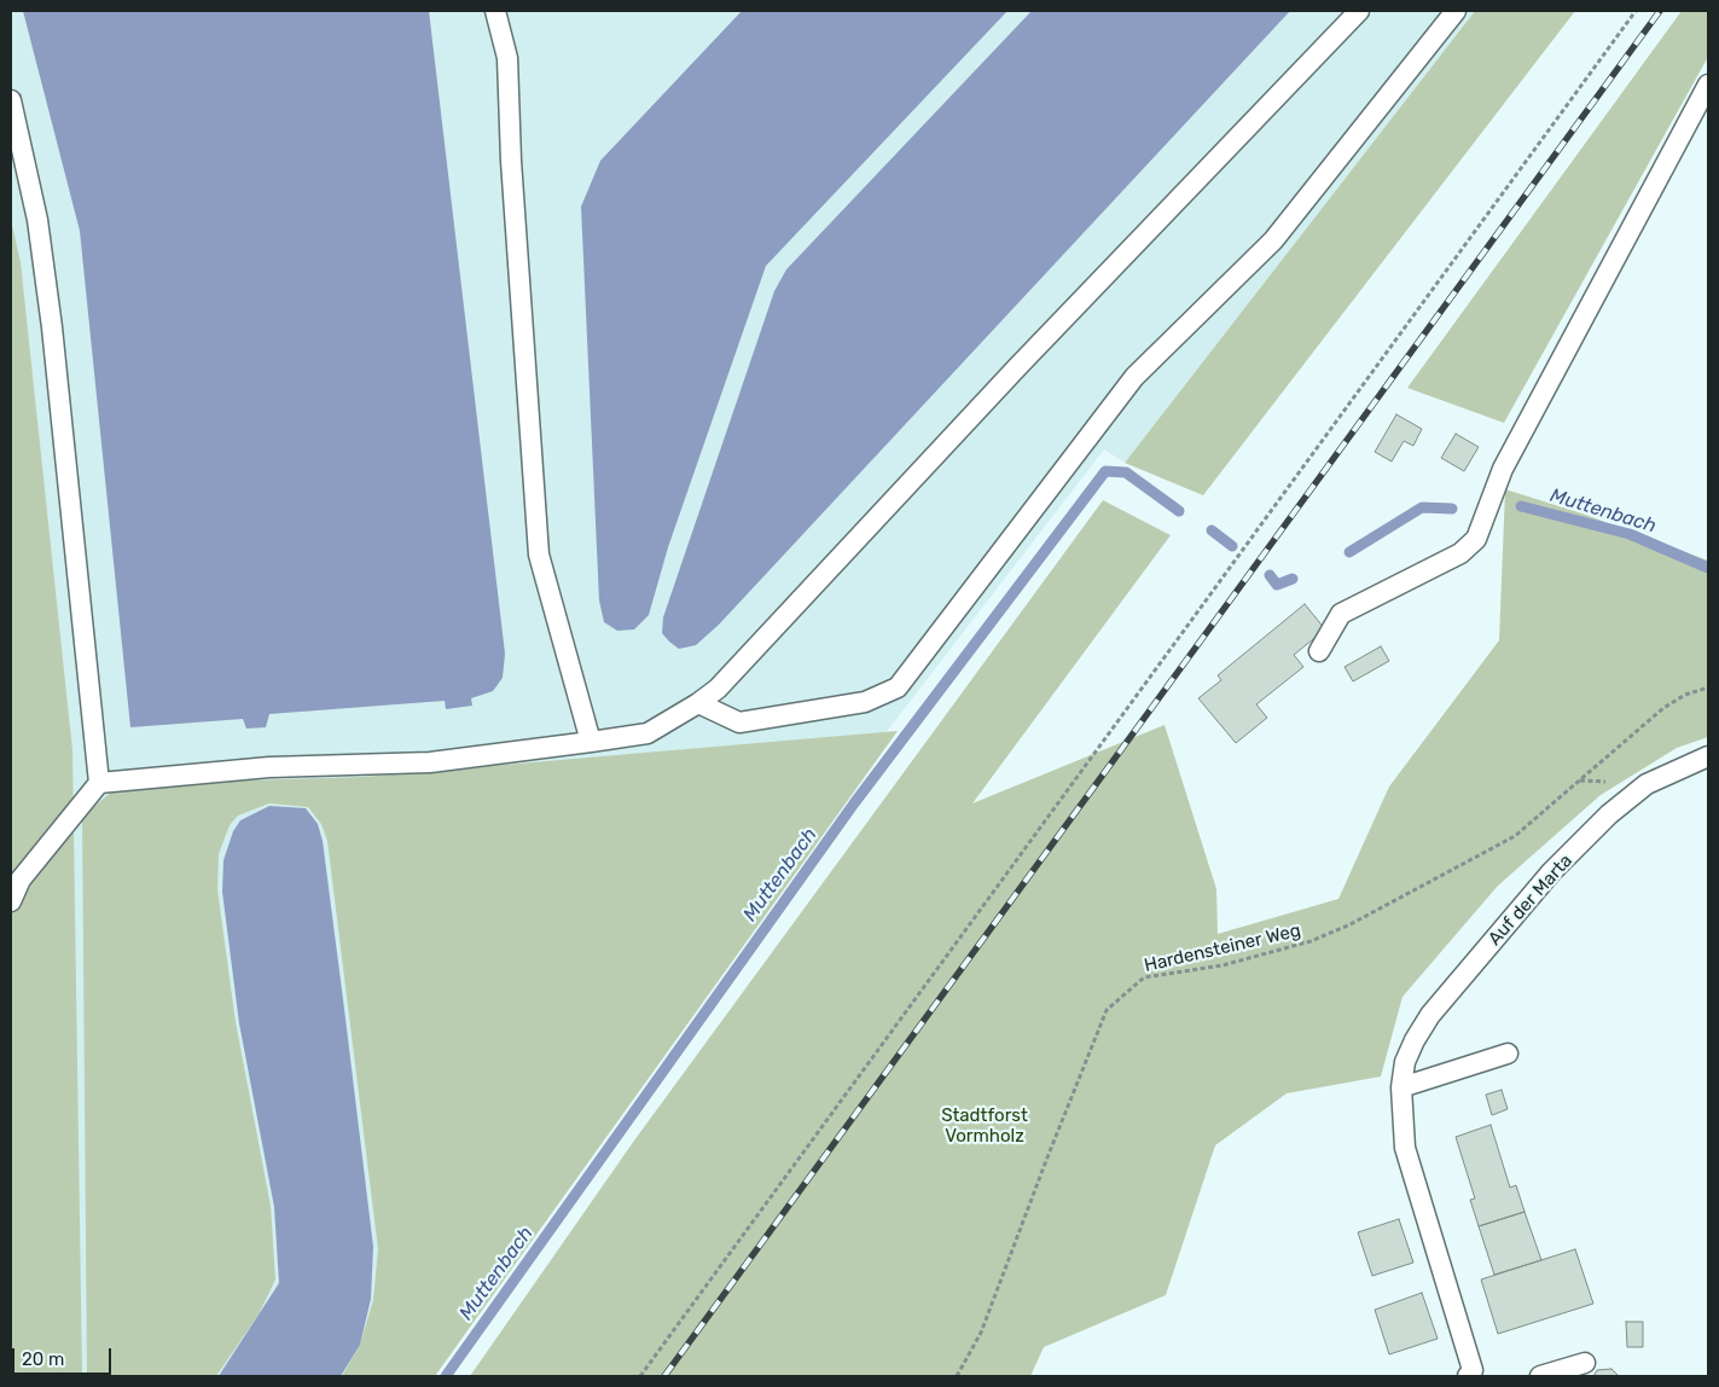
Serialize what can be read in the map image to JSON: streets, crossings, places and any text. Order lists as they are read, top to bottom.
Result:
{
  "streets": {
    "lane": ["Auf der Marta"],
    "path": ["Hardensteiner Weg"]
  },
  "water": ["Muttenbach"],
  "parks": ["Stadtforst Vormholz"],
  "scale_bar": "20 m"
}
